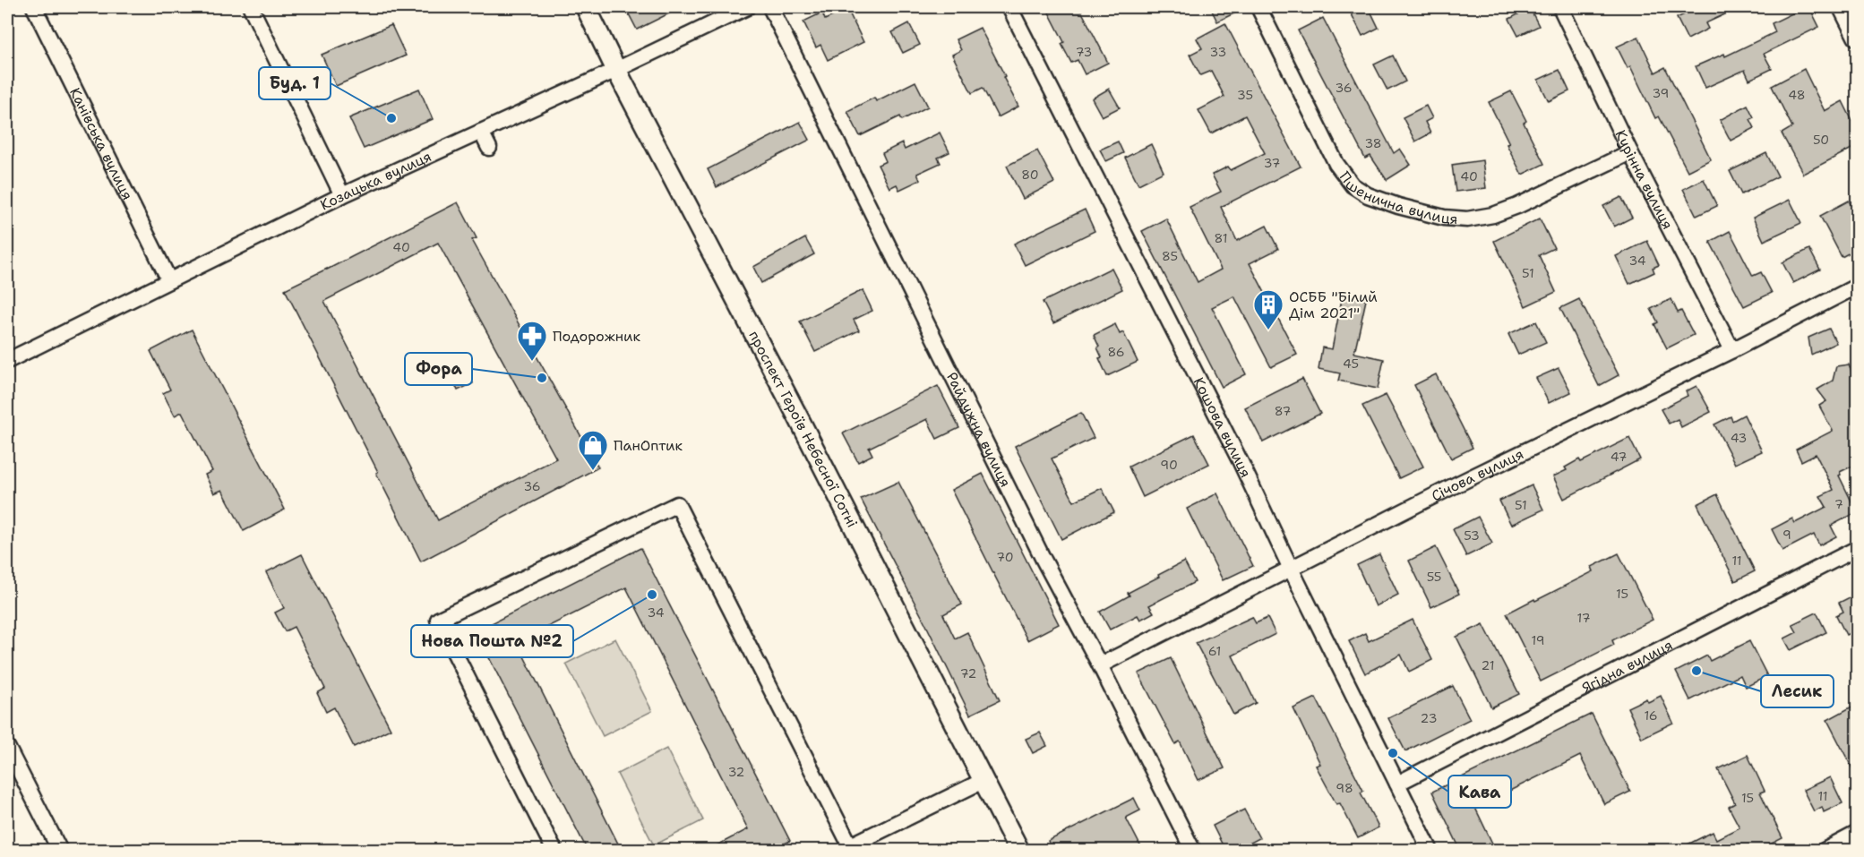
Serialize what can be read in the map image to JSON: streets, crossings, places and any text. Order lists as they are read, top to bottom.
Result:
{
  "streets": {
    "street": [
      "Канівська вулиця",
      "Курінна вулиця",
      "Козацька вулиця",
      "Пшенична вулиця",
      "проспект Героїв Небесної Сотні",
      "Кошова вулиця",
      "Райдужна вулиця",
      "Січова вулиця",
      "Ягідна вулиця"
    ]
  },
  "crossings": [
    ["Канівська вулиця", "Козацька вулиця"],
    ["Курінна вулиця", "Пшенична вулиця"],
    ["Курінна вулиця", "Січова вулиця"],
    ["Козацька вулиця", "проспект Героїв Небесної Сотні"],
    ["Кошова вулиця", "Січова вулиця"],
    ["Кошова вулиця", "Ягідна вулиця"],
    ["Райдужна вулиця", "Січова вулиця"]
  ],
  "places": {
    "other": [
      "Буд. 1",
      "Фора",
      "Нова Пошта №2",
      "Лесик",
      "Кава"
    ],
    "building": ["ОСББ \"Білий Дім 2021\""],
    "pharmacy": ["Подорожник"],
    "shop": ["ПанОптик"]
  },
  "house_numbers": [
    "73",
    "33",
    "36",
    "39",
    "35",
    "48",
    "50",
    "38",
    "37",
    "80",
    "40",
    "81",
    "40",
    "85",
    "34",
    "51",
    "86",
    "45",
    "87",
    "43",
    "47",
    "90",
    "36",
    "7",
    "51",
    "9",
    "53",
    "70",
    "11",
    "55",
    "15",
    "34",
    "17",
    "19",
    "61",
    "21",
    "72",
    "16",
    "23",
    "32",
    "98",
    "11",
    "15"
  ]
}
